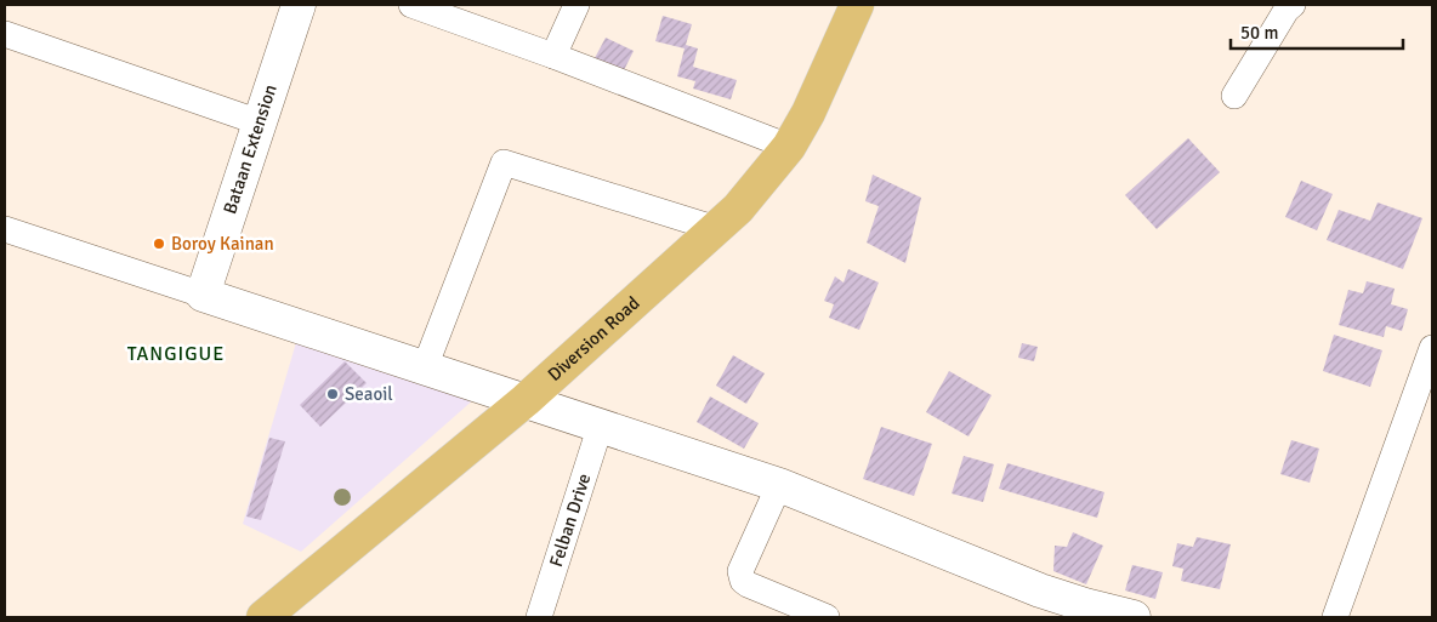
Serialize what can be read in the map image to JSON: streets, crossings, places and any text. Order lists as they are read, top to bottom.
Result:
{
  "streets": {
    "highway": ["Diversion Road"],
    "street": ["Bataan Extension", "Felban Drive"]
  },
  "districts": ["TANGIGUE"],
  "places": ["Boroy Kainan", "Seaoil"],
  "scale_bar": "50 m"
}
